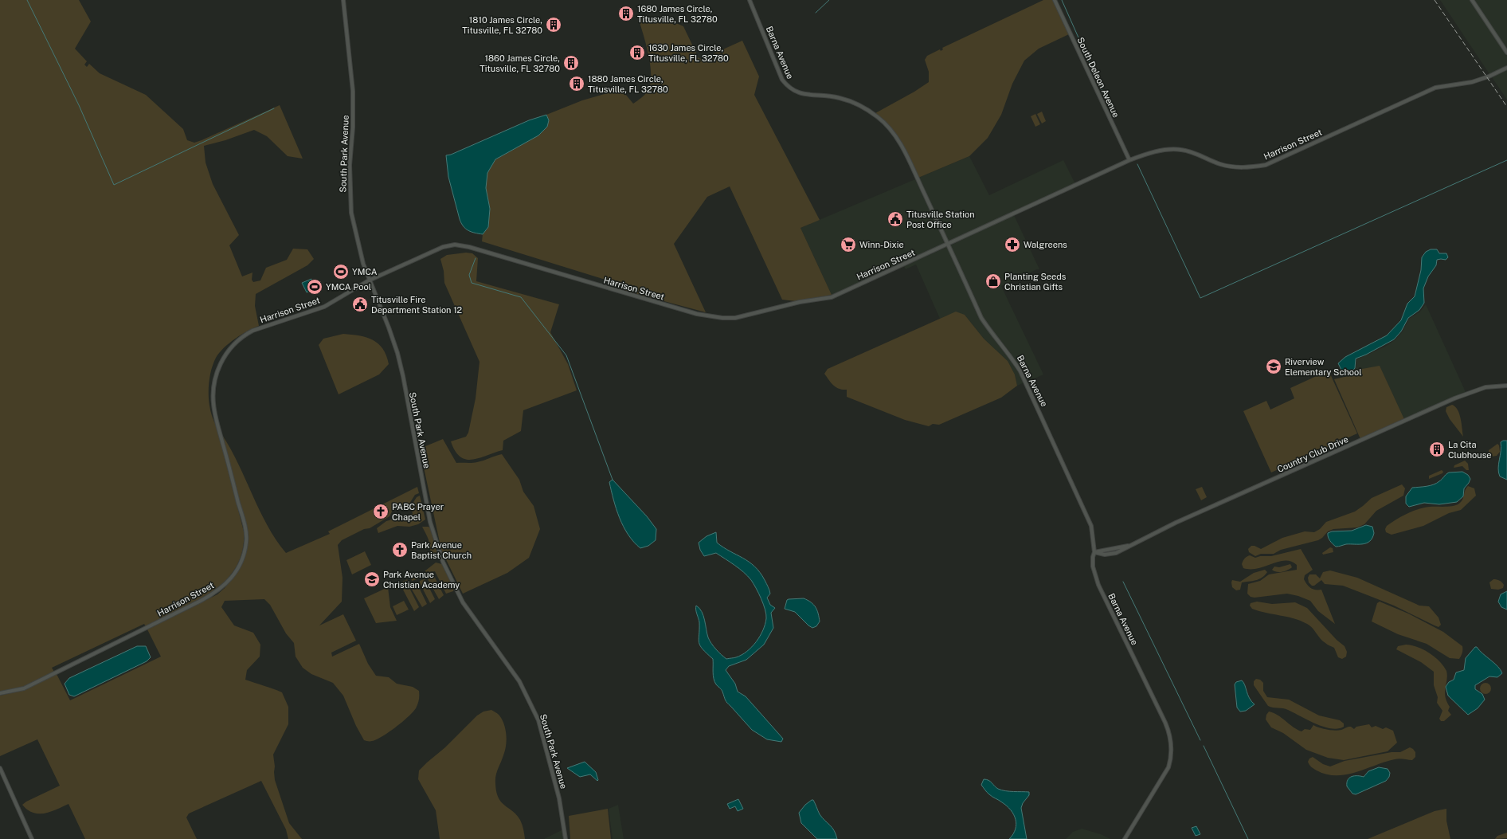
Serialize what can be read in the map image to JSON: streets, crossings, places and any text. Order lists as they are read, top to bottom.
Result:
{
  "streets": {
    "street": [
      "Barna Avenue",
      "South Deleon Avenue",
      "Harrison Street",
      "South Park Avenue",
      "Country Club Drive"
    ]
  },
  "crossings": [
    ["Barna Avenue", "Harrison Street"],
    ["Barna Avenue", "Country Club Drive"],
    ["South Deleon Avenue", "Harrison Street"],
    ["Harrison Street", "South Park Avenue"]
  ],
  "places": {
    "building": [
      "1680 James Circle, Titusville, FL 32780",
      "1810 James Circle, Titusville, FL 32780",
      "1630 James Circle, Titusville, FL 32780",
      "1860 James Circle, Titusville, FL 32780",
      "1880 James Circle, Titusville, FL 32780",
      "La Cita Clubhouse"
    ],
    "public building": ["Titusville Station Post Office", "Titusville Fire Department Station 12"],
    "supermarket": ["Winn-Dixie"],
    "pharmacy": ["Walgreens"],
    "sports": ["YMCA", "YMCA Pool"],
    "shop": ["Planting Seeds Christian Gifts"],
    "school or university": ["Riverview Elementary School", "Park Avenue Christian Academy"],
    "church": ["PABC Prayer Chapel", "Park Avenue Baptist Church"]
  }
}
